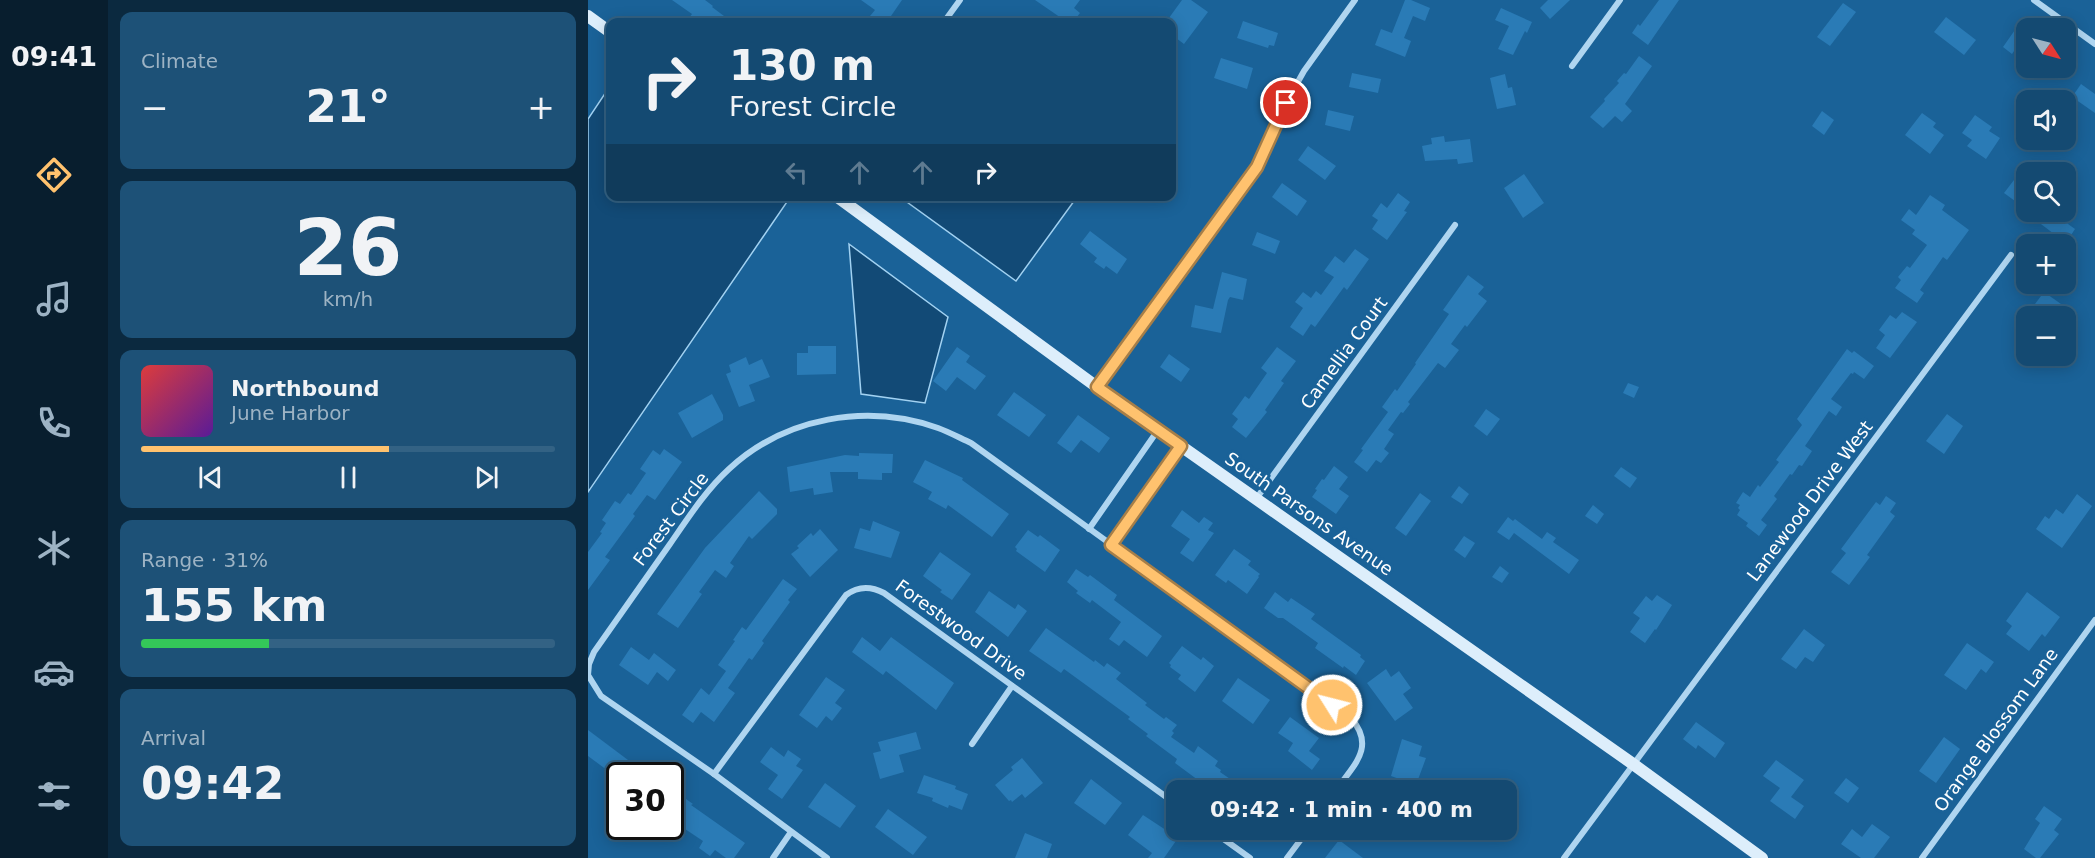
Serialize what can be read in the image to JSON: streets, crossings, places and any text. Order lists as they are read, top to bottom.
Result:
{
  "streets": {
    "main road": ["South Parsons Avenue"],
    "street": [
      "Camellia Court",
      "Lanewood Drive West",
      "Forest Circle",
      "Forestwood Drive",
      "Orange Blossom Lane"
    ]
  },
  "crossings": [
    ["Camellia Court", "South Parsons Avenue"],
    ["Lanewood Drive West", "South Parsons Avenue"],
    ["Forest Circle", "Forestwood Drive"]
  ],
  "north": "bottom right",
  "page": {
    "tabs": "09:41",
    "tile": [
      "Climate",
      ["26", "km/h"],
      ["Range · 31%", "155 km"],
      ["Arrival", "09:42"]
    ],
    "map_buttons": ["+", "−"],
    "turn": ["130 m", "Forest Circle"],
    "heat": ["−", "21°", "+"],
    "song": ["Northbound", "June Harbor"],
    "limit": "30",
    "trip": "09:42 · 1 min · 400 m"
  }
}
